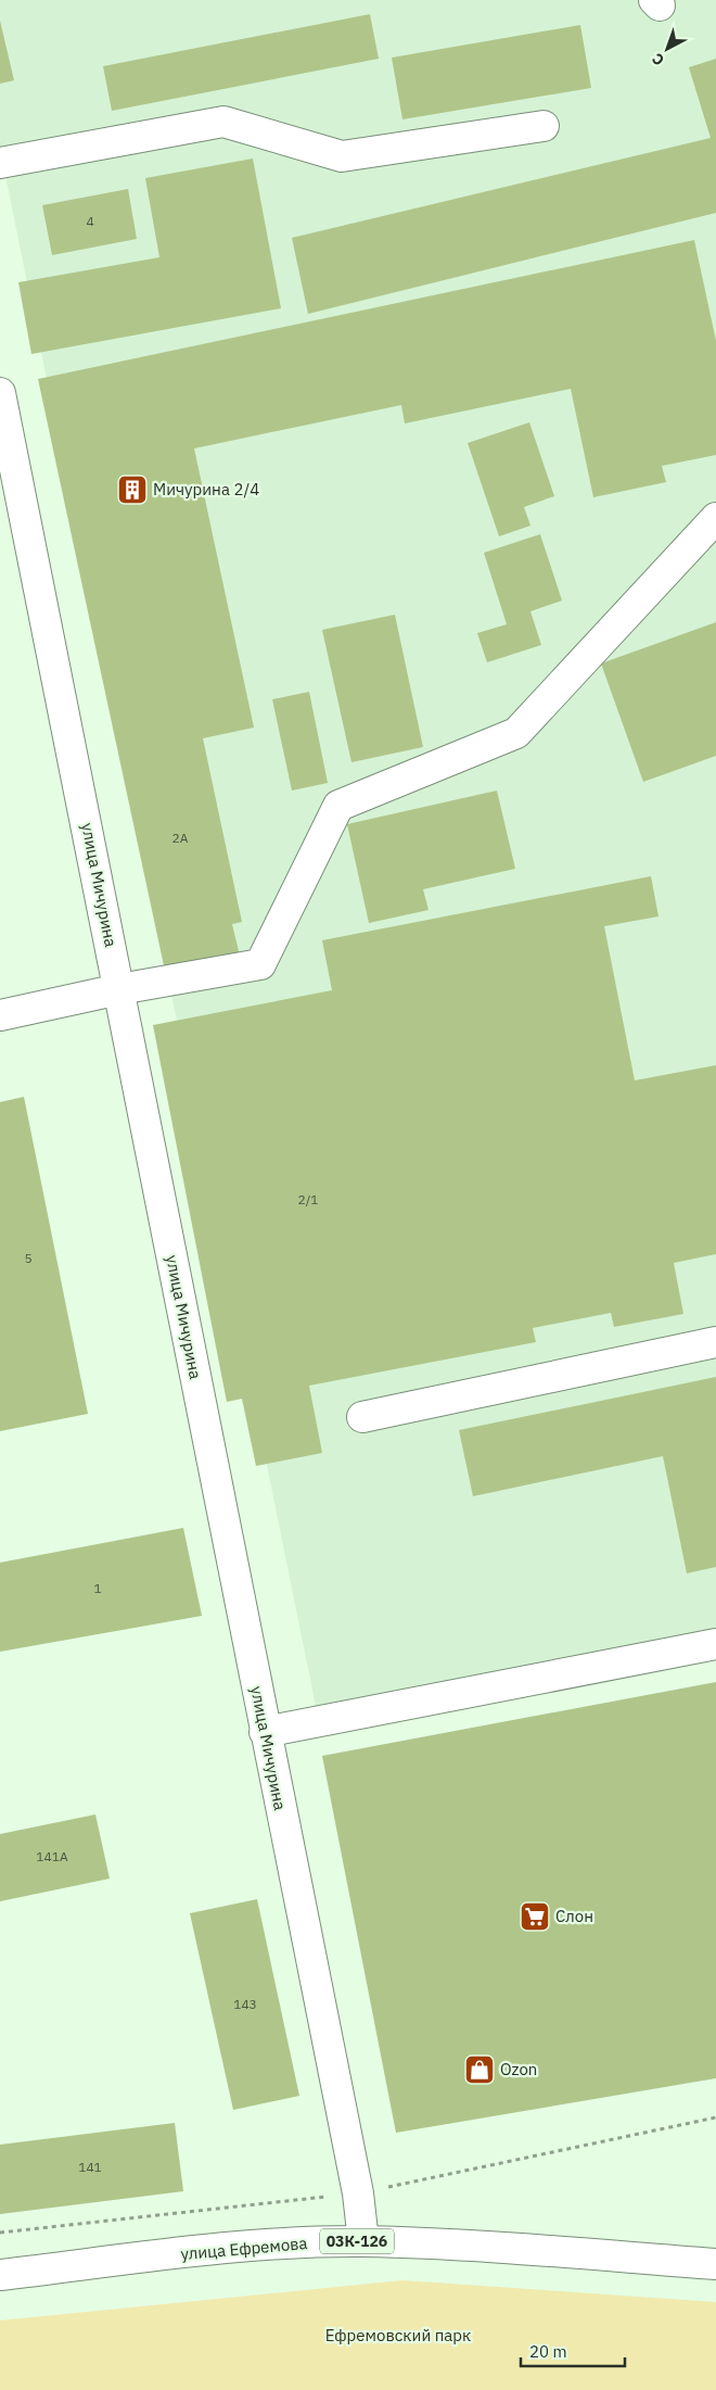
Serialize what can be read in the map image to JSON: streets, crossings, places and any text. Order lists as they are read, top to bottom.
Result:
{
  "streets": {
    "street": ["улица Мичурина", "03К-126", "улица Ефремова"]
  },
  "crossings": [
    ["улица Мичурина", "улица Ефремова"]
  ],
  "parks": ["Ефремовский парк"],
  "places": {
    "building": ["Мичурина 2/4"],
    "supermarket": ["Слон"],
    "shop": ["Ozon"]
  },
  "house_numbers": [
    "4",
    "2А",
    "2/1",
    "5",
    "1",
    "141А",
    "143",
    "141"
  ],
  "scale_bar": "20 m",
  "north": "bottom left"
}
